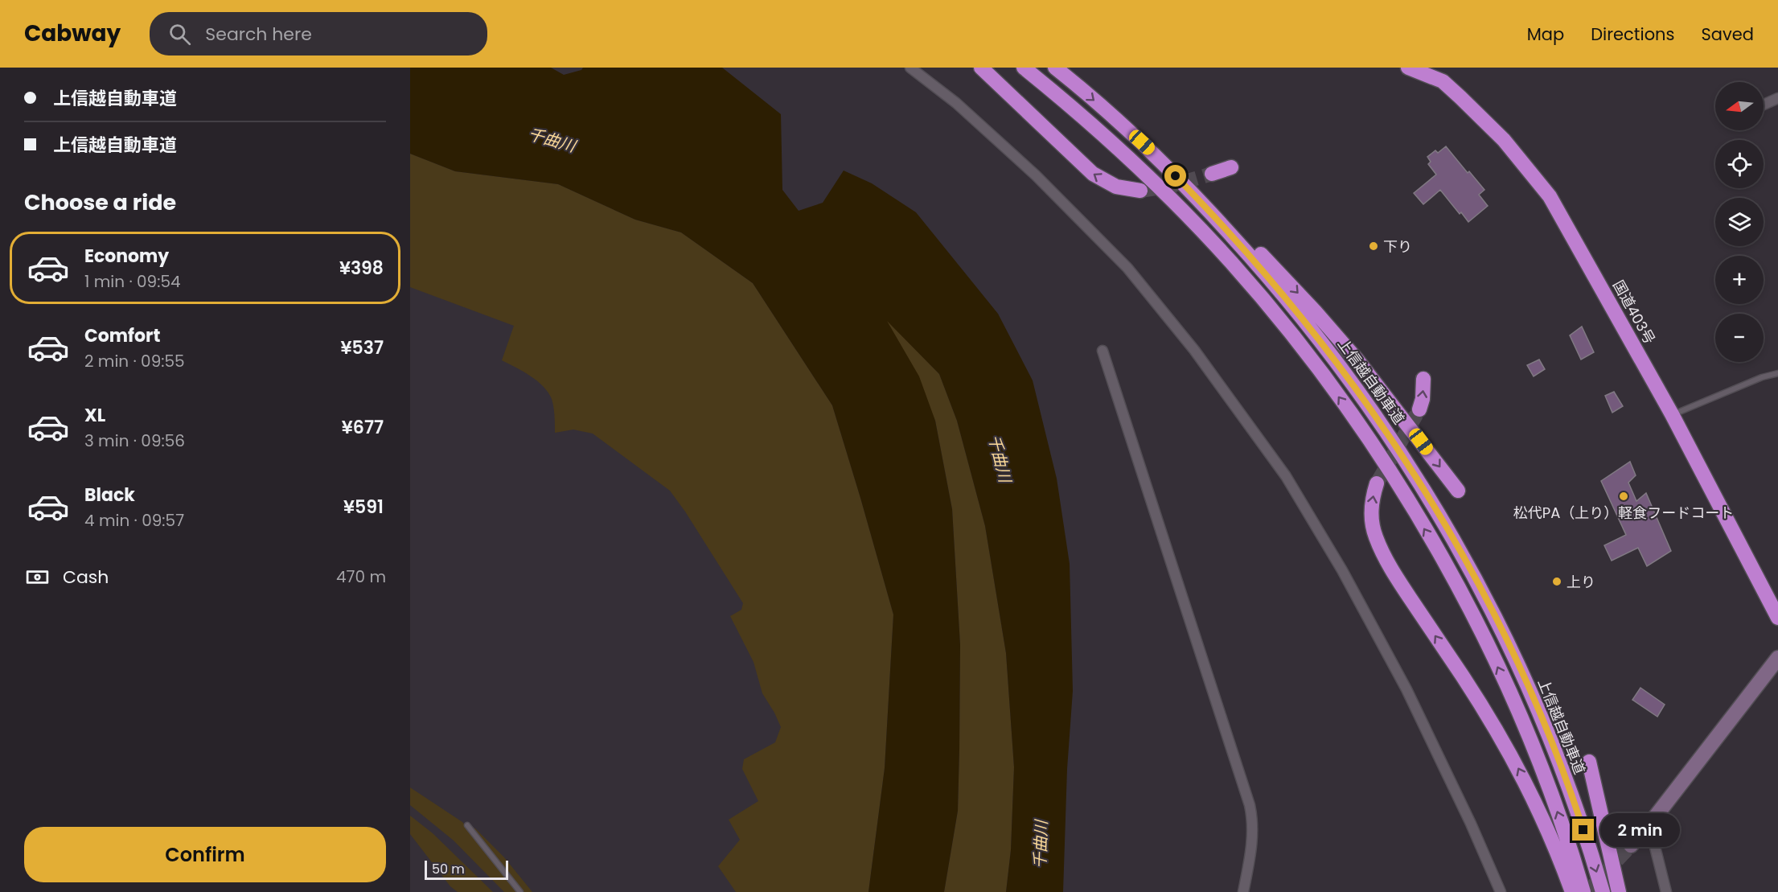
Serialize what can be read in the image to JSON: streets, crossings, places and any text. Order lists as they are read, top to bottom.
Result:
{
  "streets": {
    "highway": ["国道403号", "上信越自動車道"]
  },
  "water": ["千曲川"],
  "places": ["下り", "松代PA（上り）軽食フードコート", "上り"],
  "scale_bar": "50 m",
  "north": "left",
  "page": {
    "header": "Cabway",
    "search": "Search here",
    "nav": ["Map", "Directions", "Saved"],
    "banner": ["上信越自動車道", "上信越自動車道"],
    "map_buttons": ["+", "−"],
    "heading": "Choose a ride",
    "list": [
      {
        "name": "Economy",
        "note": "1 min · 09:54",
        "value": "¥398"
      },
      {
        "name": "Comfort",
        "note": "2 min · 09:55",
        "value": "¥537"
      },
      {
        "name": "XL",
        "note": "3 min · 09:56",
        "value": "¥677"
      },
      {
        "name": "Black",
        "note": "4 min · 09:57",
        "value": "¥591"
      }
    ],
    "pay": ["Cash", "470 m"],
    "bubble": "2 min",
    "buttons": "Confirm",
    "scale": "50 m"
  }
}
